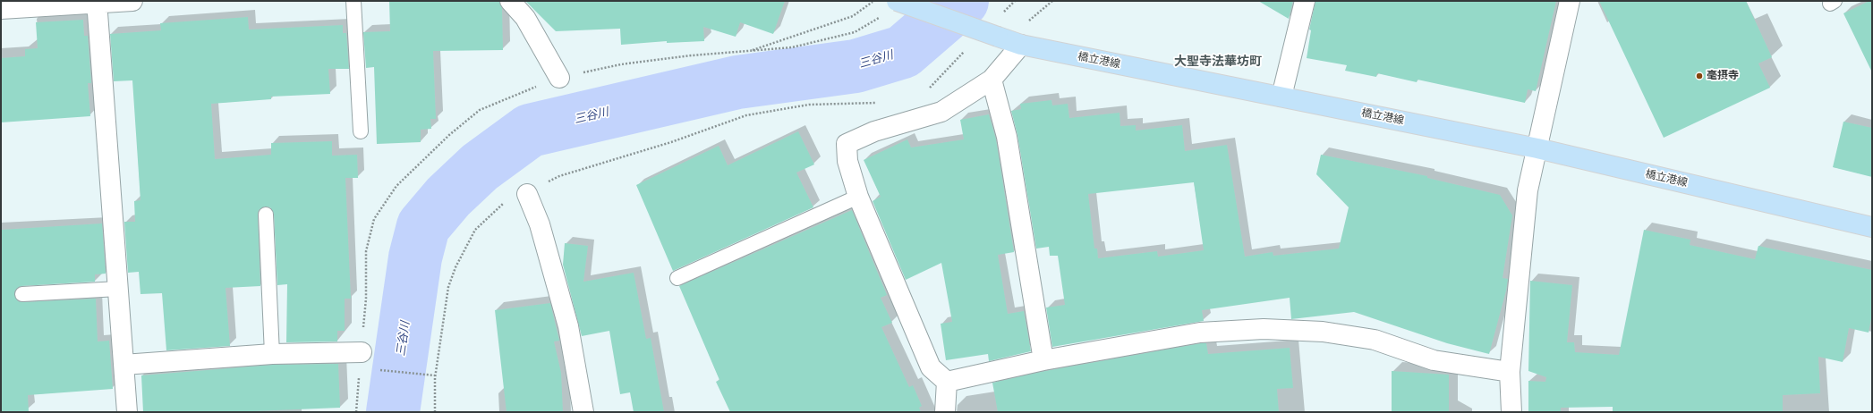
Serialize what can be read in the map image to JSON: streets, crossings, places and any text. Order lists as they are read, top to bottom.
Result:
{
  "streets": {
    "main road": ["橋立港線"]
  },
  "districts": ["大聖寺法華坊町"],
  "water": ["三谷川"],
  "places": ["毫摂寺"]
}
